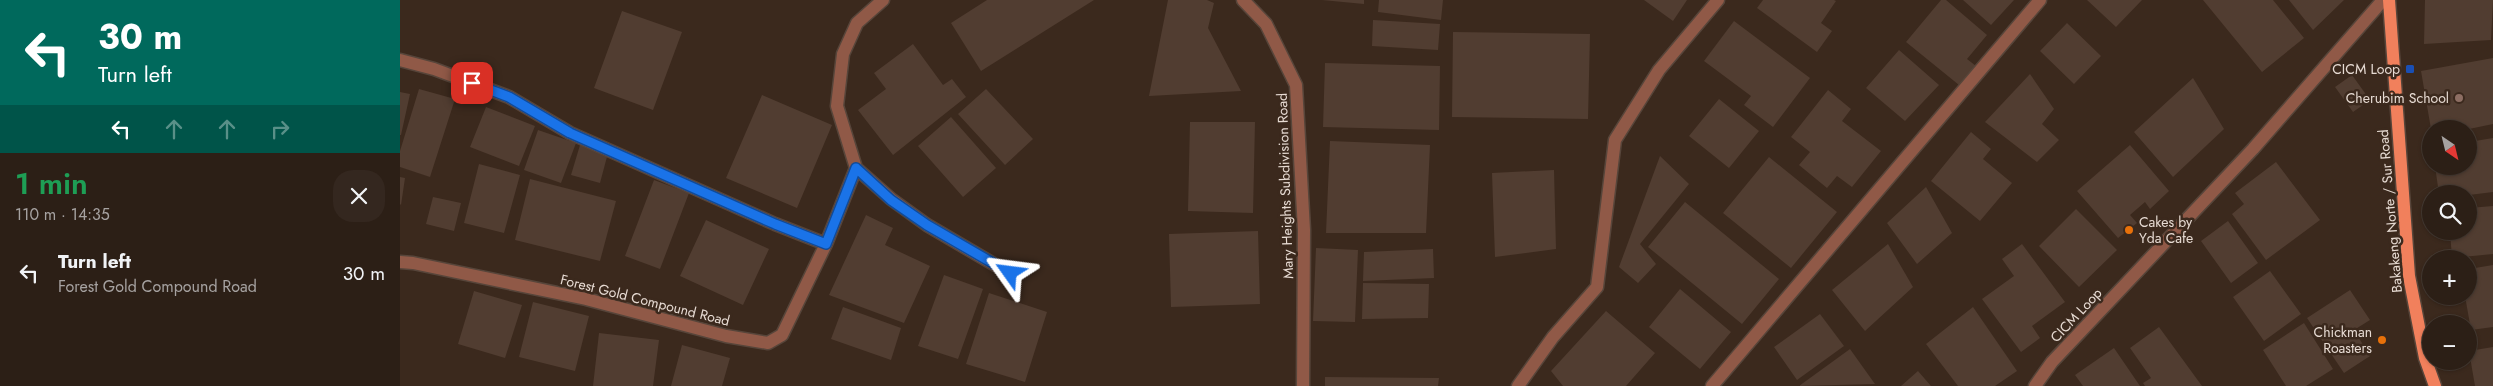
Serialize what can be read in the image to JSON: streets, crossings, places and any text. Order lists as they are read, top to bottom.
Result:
{
  "streets": {
    "main road": ["Bakakeng Norte / Sur Road"],
    "street": ["Mary Heights Subdivision Road", "Forest Gold Compound Road", "CICM Loop"]
  },
  "places": {
    "transit": ["CICM Loop"],
    "other": ["Cherubim School", "Cakes by Yda Cafe", "Chickman Roasters"]
  },
  "north": "bottom right",
  "page": {
    "turn": ["30 m", "Turn left"],
    "map_buttons": ["+", "−"],
    "heading": ["1 min", "110 m · 14:35"],
    "list": [
      {
        "name": "Turn left",
        "note": "Forest Gold Compound Road",
        "value": "30 m"
      }
    ]
  }
}
